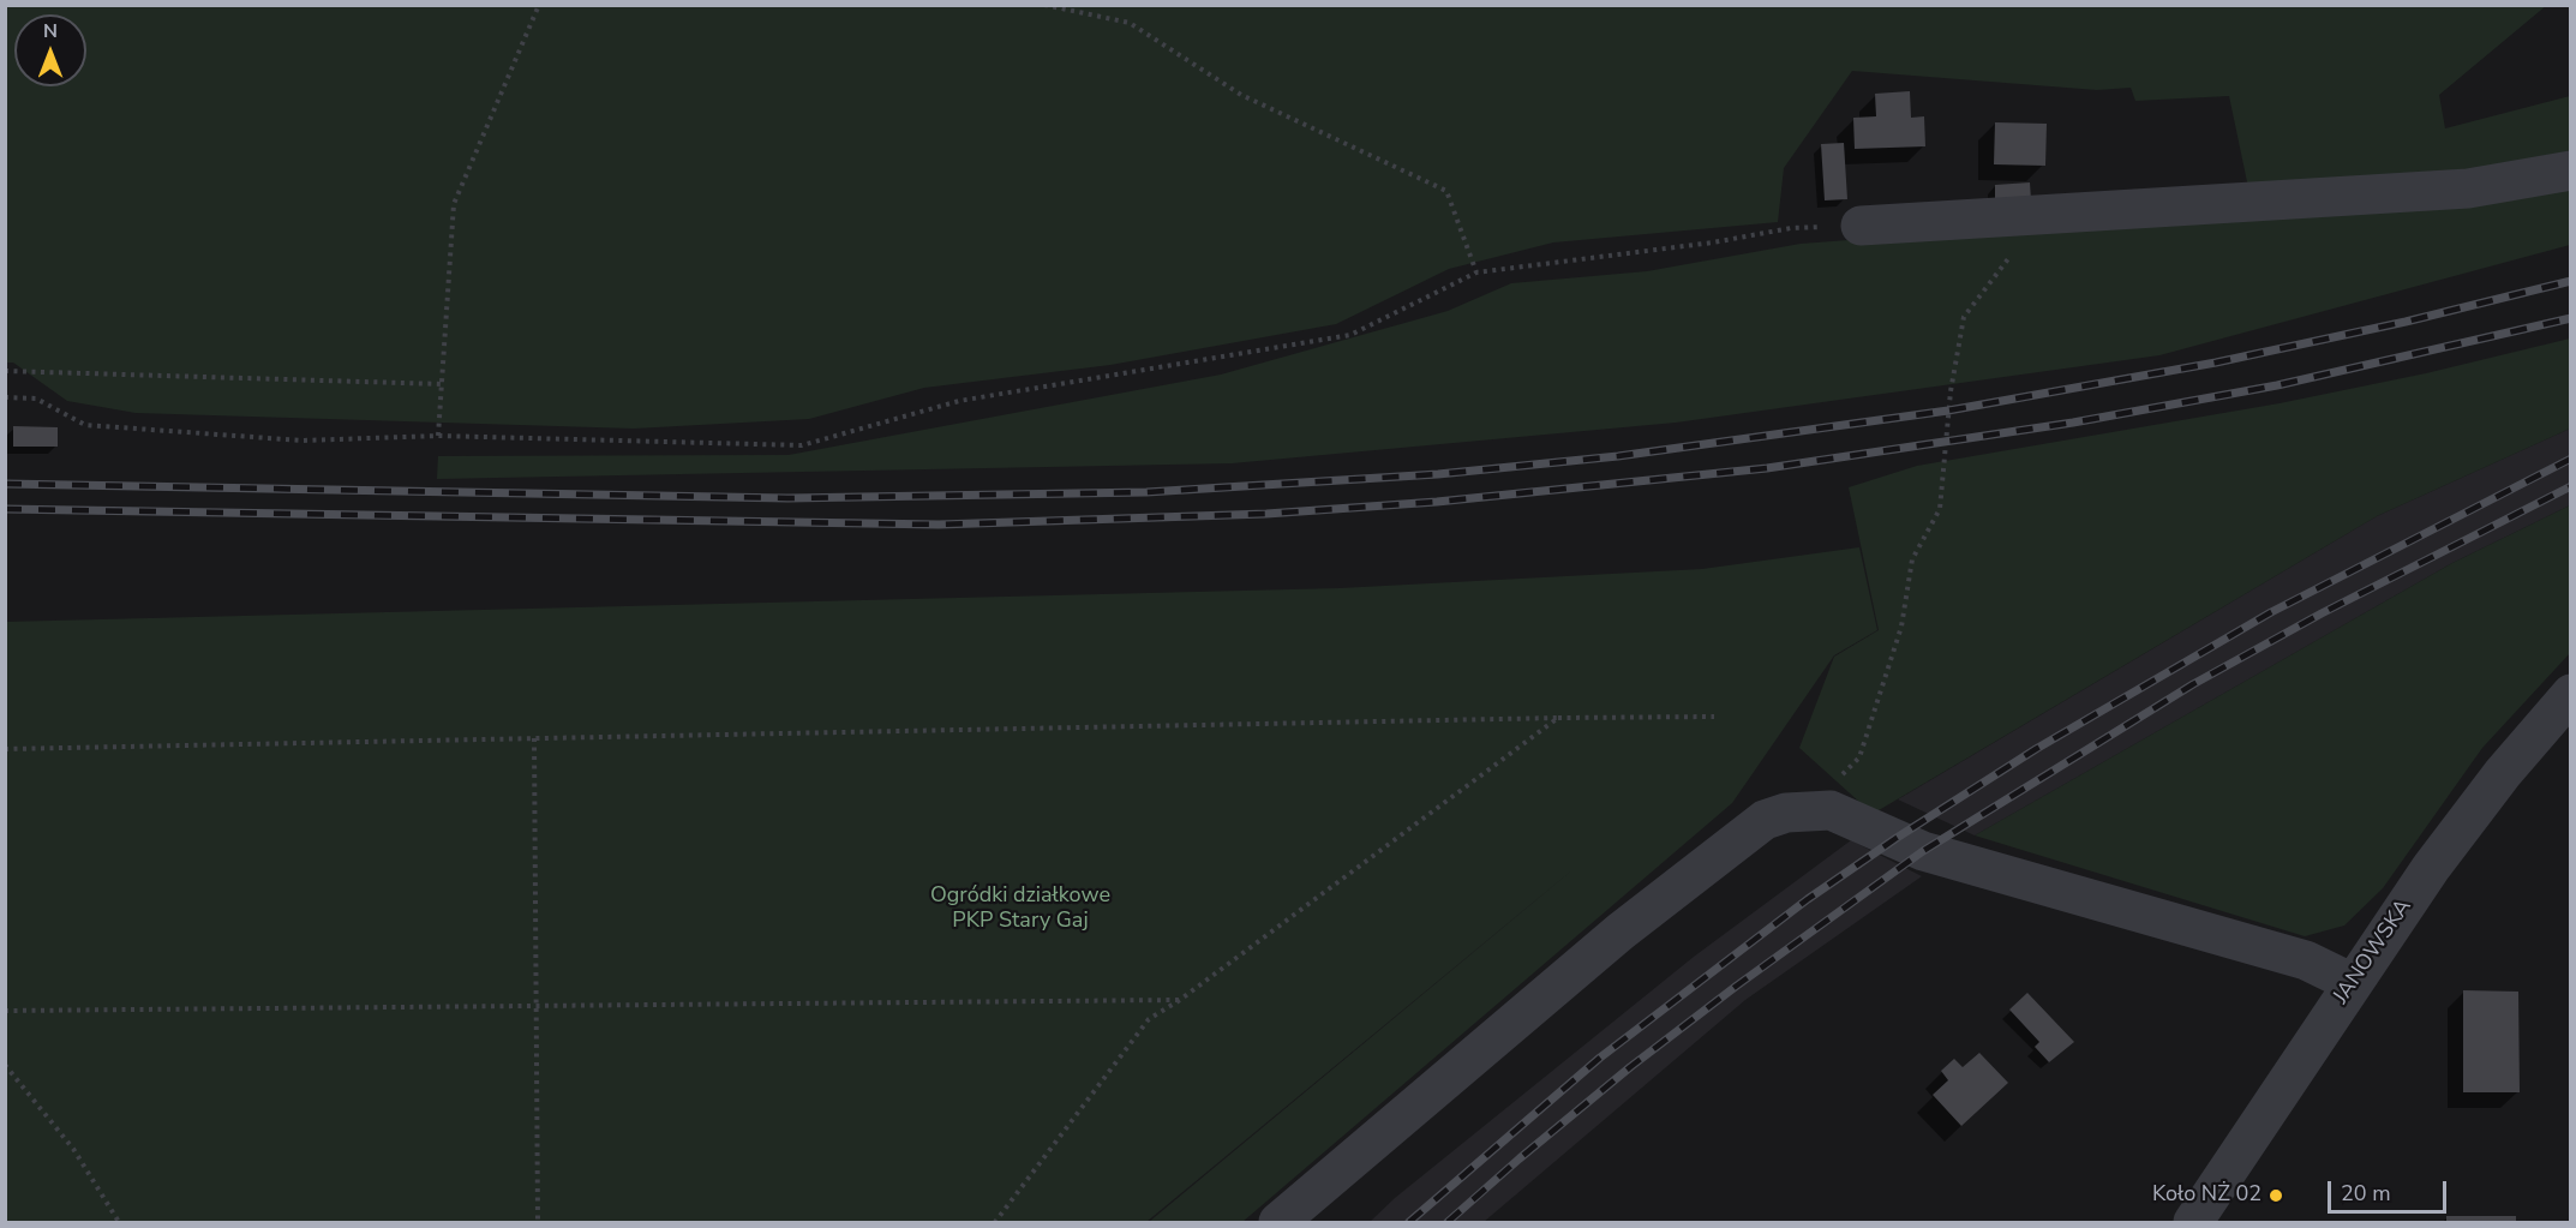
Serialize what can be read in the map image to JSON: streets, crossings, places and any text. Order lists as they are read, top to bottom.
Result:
{
  "streets": {
    "street": ["JANOWSKA"]
  },
  "parks": ["Ogródki działkowe PKP Stary Gaj"],
  "places": ["Koło NŻ 02"],
  "scale_bar": "20 m",
  "north": "top"
}
